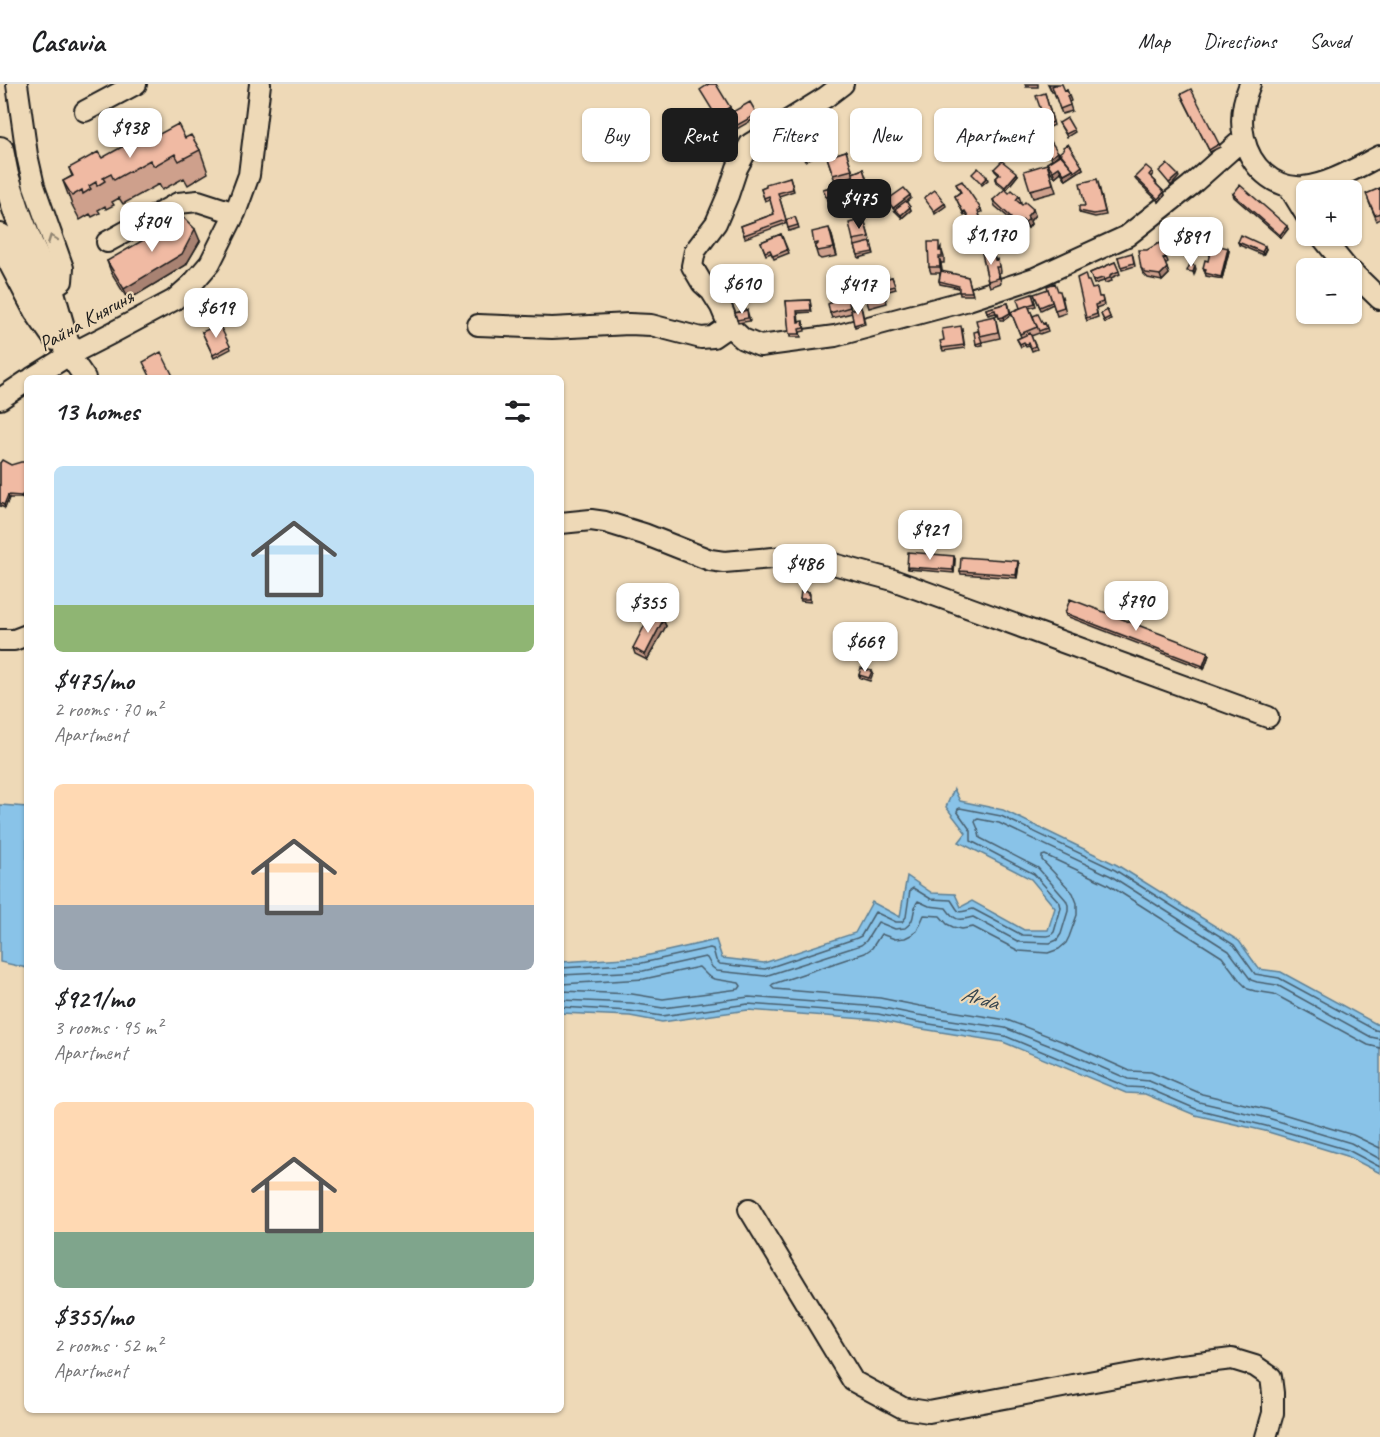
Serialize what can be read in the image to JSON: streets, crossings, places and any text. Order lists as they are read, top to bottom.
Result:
{
  "streets": {
    "street": ["Райна Княгиня"]
  },
  "water": ["Arda"],
  "page": {
    "header": "Casavia",
    "nav": ["Map", "Directions", "Saved"],
    "price": [
      "$938",
      "$475",
      "$704",
      "$1,170",
      "$891",
      "$610",
      "$417",
      "$619",
      "$921",
      "$486",
      "$790",
      "$355",
      "$669"
    ],
    "chip": [
      "Buy",
      "Rent",
      "Filters",
      "New",
      "Apartment"
    ],
    "map_buttons": ["+", "−"],
    "heading": "13 homes",
    "list": [
      {
        "name": "$475/mo",
        "note": "2 rooms · 70 m² · Apartment"
      },
      {
        "name": "$921/mo",
        "note": "3 rooms · 95 m² · Apartment"
      },
      {
        "name": "$355/mo",
        "note": "2 rooms · 52 m² · Apartment"
      }
    ]
  }
}
